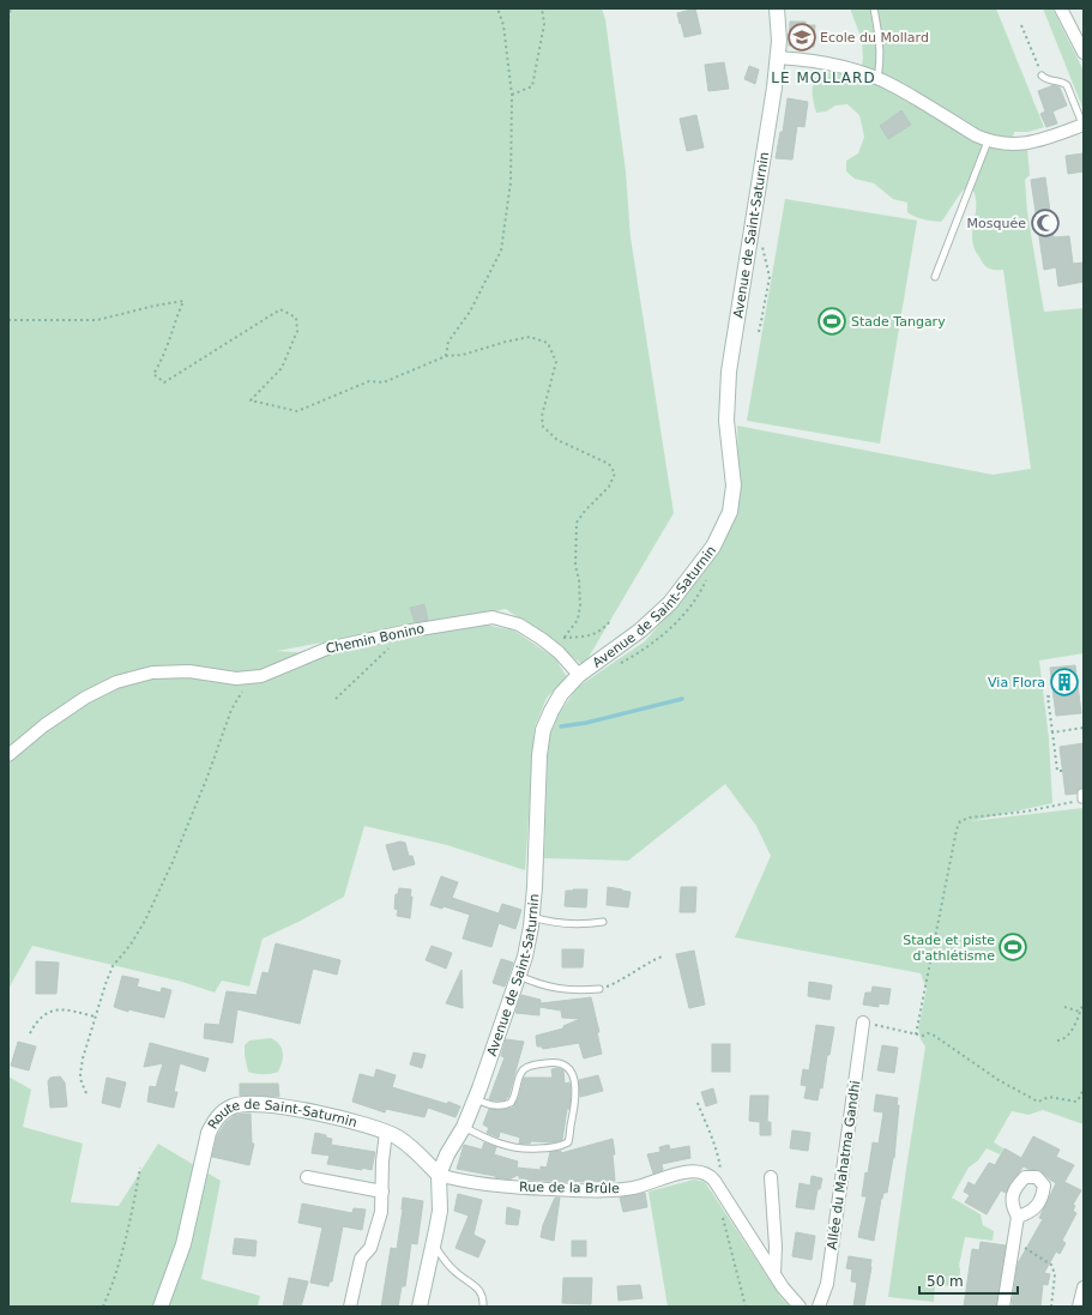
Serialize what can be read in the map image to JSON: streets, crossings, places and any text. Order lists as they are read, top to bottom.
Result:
{
  "streets": {
    "main road": ["Avenue de Saint-Saturnin", "Route de Saint-Saturnin"],
    "street": ["Chemin Bonino", "Allée du Mahatma Gandhi", "Rue de la Brûle"]
  },
  "crossings": [
    ["Avenue de Saint-Saturnin", "Chemin Bonino"],
    ["Avenue de Saint-Saturnin", "Route de Saint-Saturnin"],
    ["Avenue de Saint-Saturnin", "Rue de la Brûle"],
    ["Route de Saint-Saturnin", "Rue de la Brûle"]
  ],
  "districts": ["LE MOLLARD"],
  "places": {
    "school or university": ["Ecole du Mollard"],
    "mosque": ["Mosquée"],
    "sports": ["Stade Tangary", "Stade et piste d'athlétisme"],
    "building": ["Via Flora"]
  },
  "scale_bar": "50 m"
}
